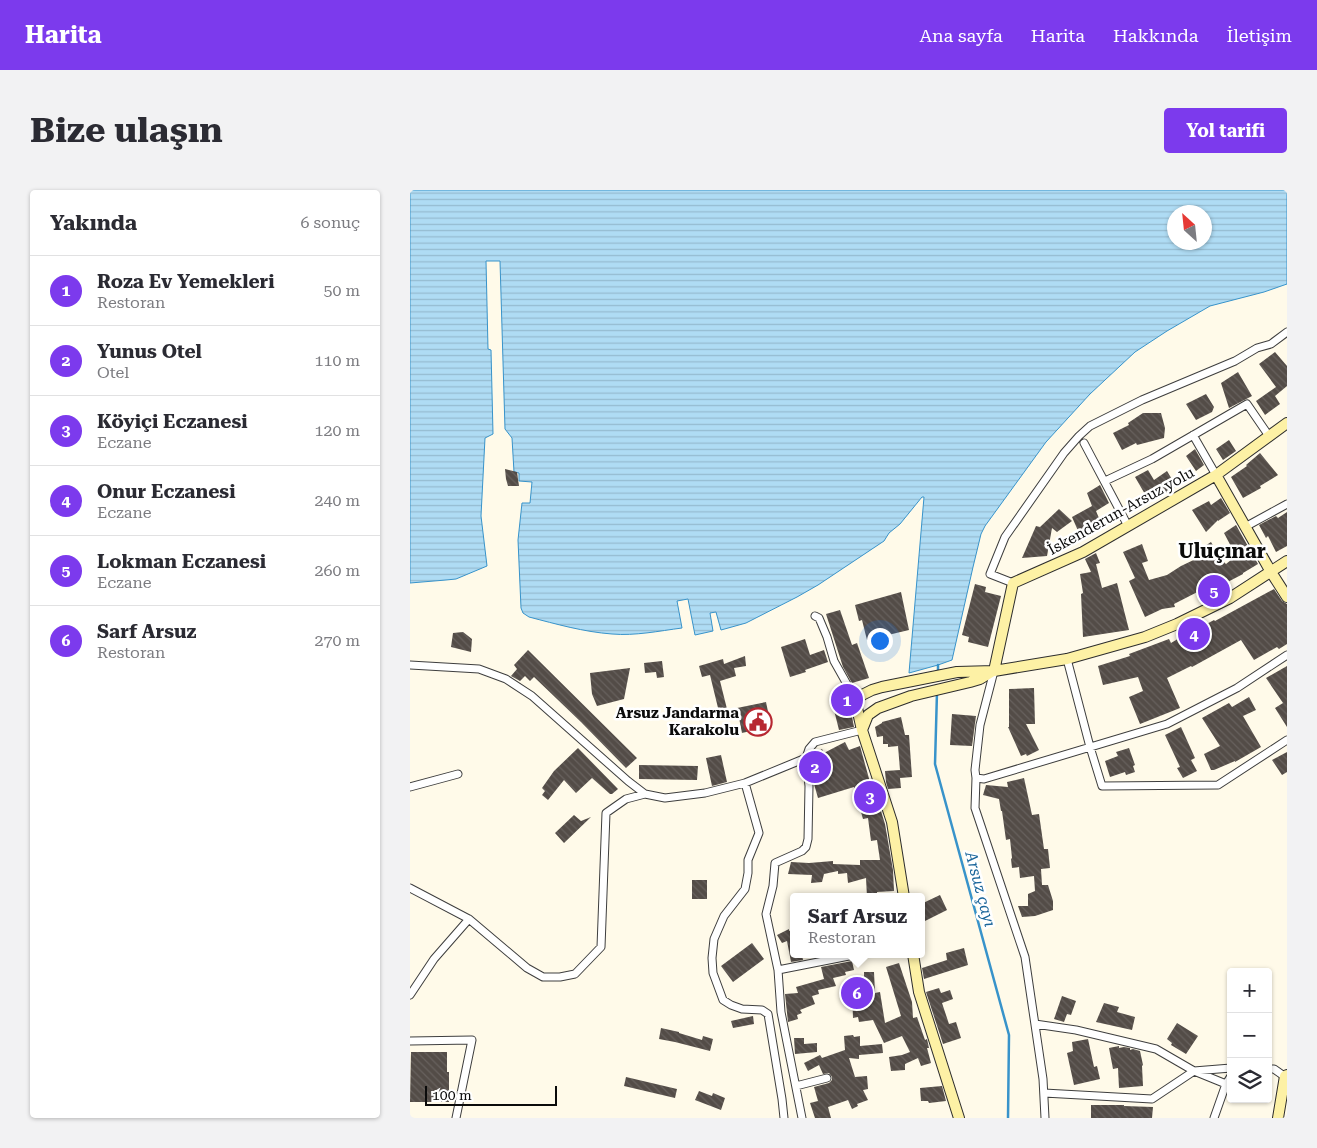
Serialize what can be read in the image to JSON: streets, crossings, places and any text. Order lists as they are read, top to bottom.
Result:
{
  "streets": {
    "main road": ["İskenderun-Arsuz yolu"]
  },
  "districts": ["Uluçınar"],
  "water": ["Arsuz çayı"],
  "places": {
    "public building": ["Arsuz Jandarma Karakolu"]
  },
  "scale_bar": "100 m",
  "north": "top left",
  "page": {
    "header": "Harita",
    "nav": [
      "Ana sayfa",
      "Harita",
      "Hakkında",
      "İletişim"
    ],
    "buttons": "Yol tarifi",
    "title": "Bize ulaşın",
    "heading": ["Yakında", "6 sonuç"],
    "list": [
      {
        "mark": "1",
        "name": "Roza Ev Yemekleri",
        "note": "Restoran",
        "value": "50 m"
      },
      {
        "mark": "2",
        "name": "Yunus Otel",
        "note": "Otel",
        "value": "110 m"
      },
      {
        "mark": "3",
        "name": "Köyiçi Eczanesi",
        "note": "Eczane",
        "value": "120 m"
      },
      {
        "mark": "4",
        "name": "Onur Eczanesi",
        "note": "Eczane",
        "value": "240 m"
      },
      {
        "mark": "5",
        "name": "Lokman Eczanesi",
        "note": "Eczane",
        "value": "260 m"
      },
      {
        "mark": "6",
        "name": "Sarf Arsuz",
        "note": "Restoran",
        "value": "270 m"
      }
    ],
    "pins": [
      "5",
      "4",
      "1",
      "2",
      "3",
      "6"
    ],
    "popup": ["Sarf Arsuz", "Restoran"],
    "map_buttons": ["+", "−"],
    "scale": "100 m"
  }
}
